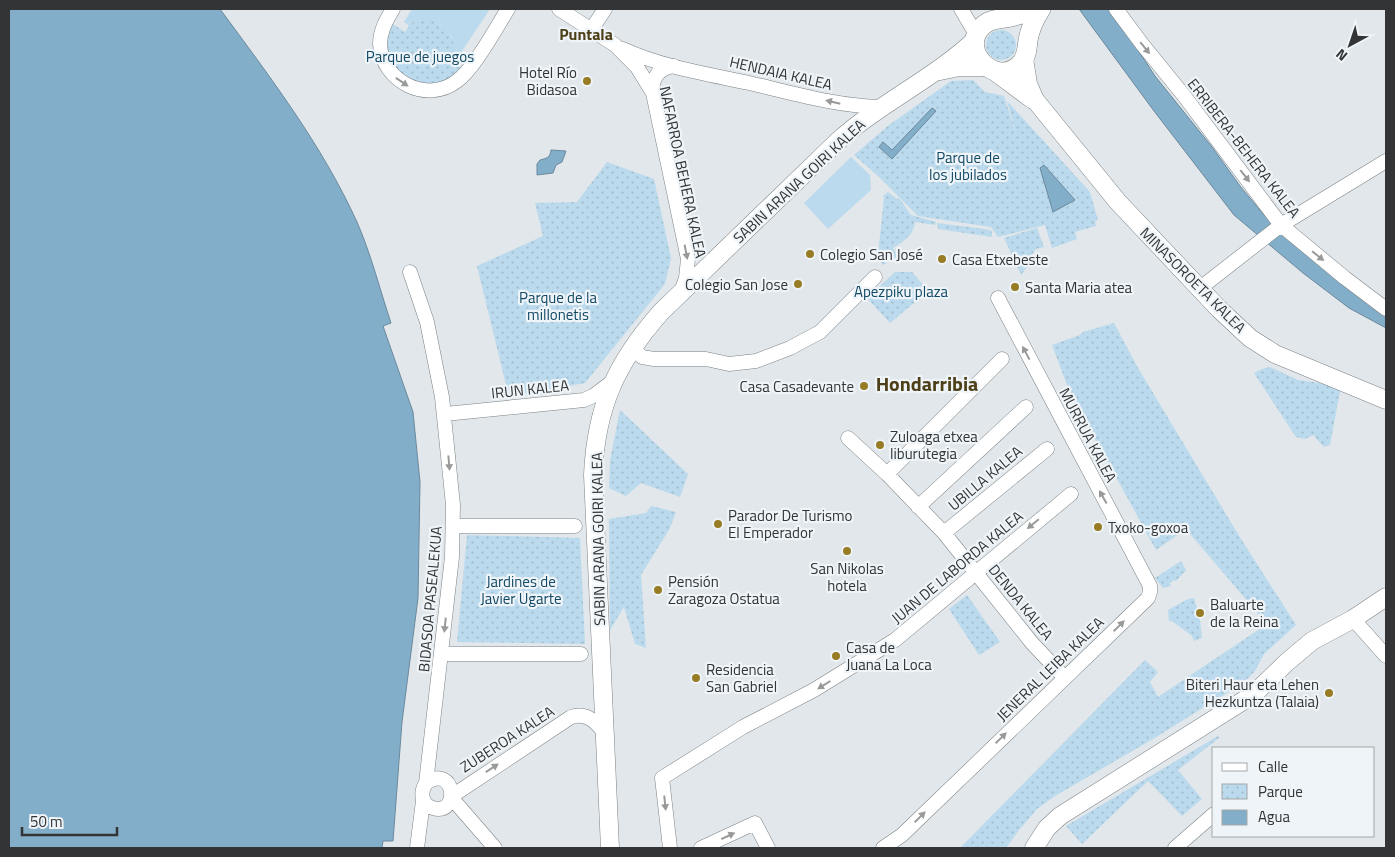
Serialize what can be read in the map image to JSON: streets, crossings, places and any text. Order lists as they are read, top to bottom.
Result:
{
  "streets": {
    "street": [
      "HENDAIA KALEA",
      "ERRIBERA-BEHERA KALEA",
      "NAFARROA BEHERA KALEA",
      "SABIN ARANA GOIRI KALEA",
      "MINASOROETA KALEA",
      "IRUN KALEA",
      "MURRUA KALEA",
      "UBILLA KALEA",
      "JUAN DE LABORDA KALEA",
      "BIDASOA PASEALEKUA",
      "DENDA KALEA",
      "JENERAL LEIBA KALEA",
      "ZUBEROA KALEA"
    ]
  },
  "crossings": [
    ["HENDAIA KALEA", "NAFARROA BEHERA KALEA"],
    ["HENDAIA KALEA", "SABIN ARANA GOIRI KALEA"],
    ["NAFARROA BEHERA KALEA", "SABIN ARANA GOIRI KALEA"],
    ["SABIN ARANA GOIRI KALEA", "MINASOROETA KALEA"],
    ["SABIN ARANA GOIRI KALEA", "IRUN KALEA"],
    ["SABIN ARANA GOIRI KALEA", "ZUBEROA KALEA"],
    ["IRUN KALEA", "BIDASOA PASEALEKUA"],
    ["MURRUA KALEA", "JENERAL LEIBA KALEA"],
    ["UBILLA KALEA", "DENDA KALEA"],
    ["JUAN DE LABORDA KALEA", "DENDA KALEA"],
    ["BIDASOA PASEALEKUA", "ZUBEROA KALEA"],
    ["DENDA KALEA", "JENERAL LEIBA KALEA"]
  ],
  "one_way": [
    "HENDAIA KALEA",
    "ERRIBERA-BEHERA KALEA",
    "NAFARROA BEHERA KALEA",
    "MURRUA KALEA",
    "JUAN DE LABORDA KALEA",
    "BIDASOA PASEALEKUA"
  ],
  "districts": ["Puntala", "Hondarribia"],
  "parks": [
    "Parque de juegos",
    "Parque de los jubilados",
    "Apezpiku plaza",
    "Parque de la millonetis",
    "Jardines de Javier Ugarte"
  ],
  "places": [
    "Hotel Río Bidasoa",
    "Colegio San José",
    "Casa Etxebeste",
    "Colegio San Jose",
    "Santa Maria atea",
    "Casa Casadevante",
    "Zuloaga etxea liburutegia",
    "Parador De Turismo El Emperador",
    "Txoko-goxoa",
    "San Nikolas hotela",
    "Pensión Zaragoza Ostatua",
    "Baluarte de la Reina",
    "Casa de Juana La Loca",
    "Residencia San Gabriel",
    "Biteri Haur eta Lehen Hezkuntza (Talaia)"
  ],
  "legend": ["Calle", "Parque", "Agua"],
  "scale_bar": "50 m",
  "north": "bottom left"
}
